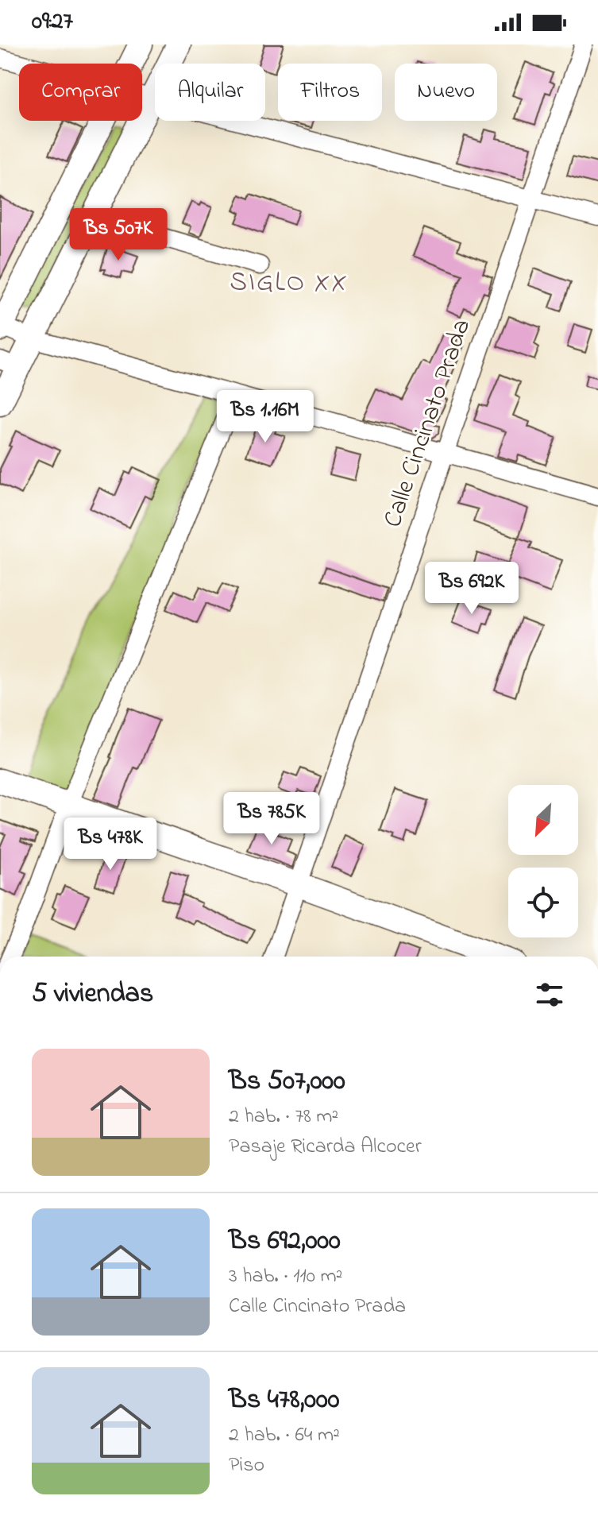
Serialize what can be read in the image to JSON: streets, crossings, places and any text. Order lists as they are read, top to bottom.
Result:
{
  "streets": {
    "street": ["Calle Cincinato Prada"]
  },
  "districts": ["SIGLO XX"],
  "north": "bottom left",
  "page": {
    "status": "09:27",
    "chip": [
      "Comprar",
      "Alquilar",
      "Filtros",
      "Nuevo"
    ],
    "price": [
      "Bs 507K",
      "Bs 1.16M",
      "Bs 692K",
      "Bs 785K",
      "Bs 478K"
    ],
    "heading": "5 viviendas",
    "list": [
      {
        "name": "Bs 507,000",
        "note": "2 hab. · 78 m² · Pasaje Ricarda Alcocer"
      },
      {
        "name": "Bs 692,000",
        "note": "3 hab. · 110 m² · Calle Cincinato Prada"
      },
      {
        "name": "Bs 478,000",
        "note": "2 hab. · 64 m² · Piso"
      }
    ]
  }
}
